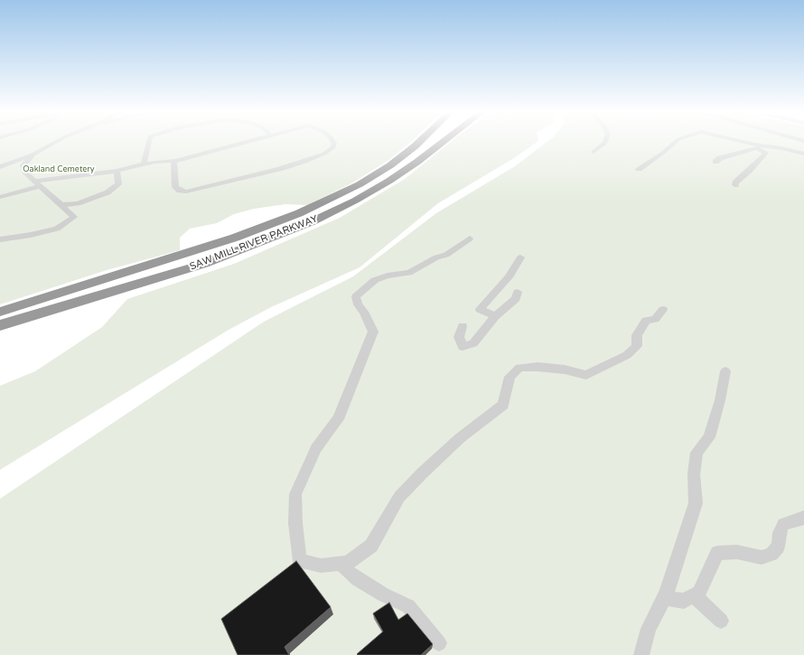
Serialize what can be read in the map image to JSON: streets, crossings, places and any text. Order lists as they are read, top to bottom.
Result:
{
  "streets": {
    "highway": ["SAW MILL RIVER PARKWAY"]
  },
  "parks": ["Oakland Cemetery"]
}
